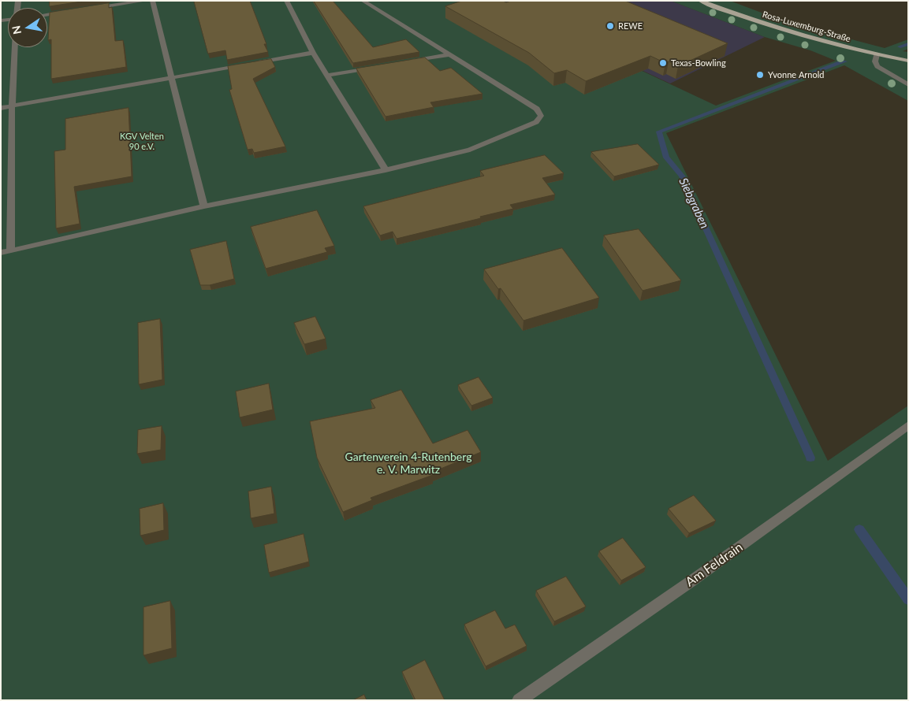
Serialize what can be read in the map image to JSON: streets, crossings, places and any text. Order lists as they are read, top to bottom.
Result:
{
  "streets": {
    "main road": ["Rosa-Luxemburg-Straße"],
    "street": ["Am Feldrain"]
  },
  "water": ["Siebgraben"],
  "parks": ["KGV Velten 90 e.V.", "Gartenverein 4-Rutenberg e. V. Marwitz"],
  "places": ["REWE", "Texas-Bowling", "Yvonne Arnold"],
  "north": "left"
}
